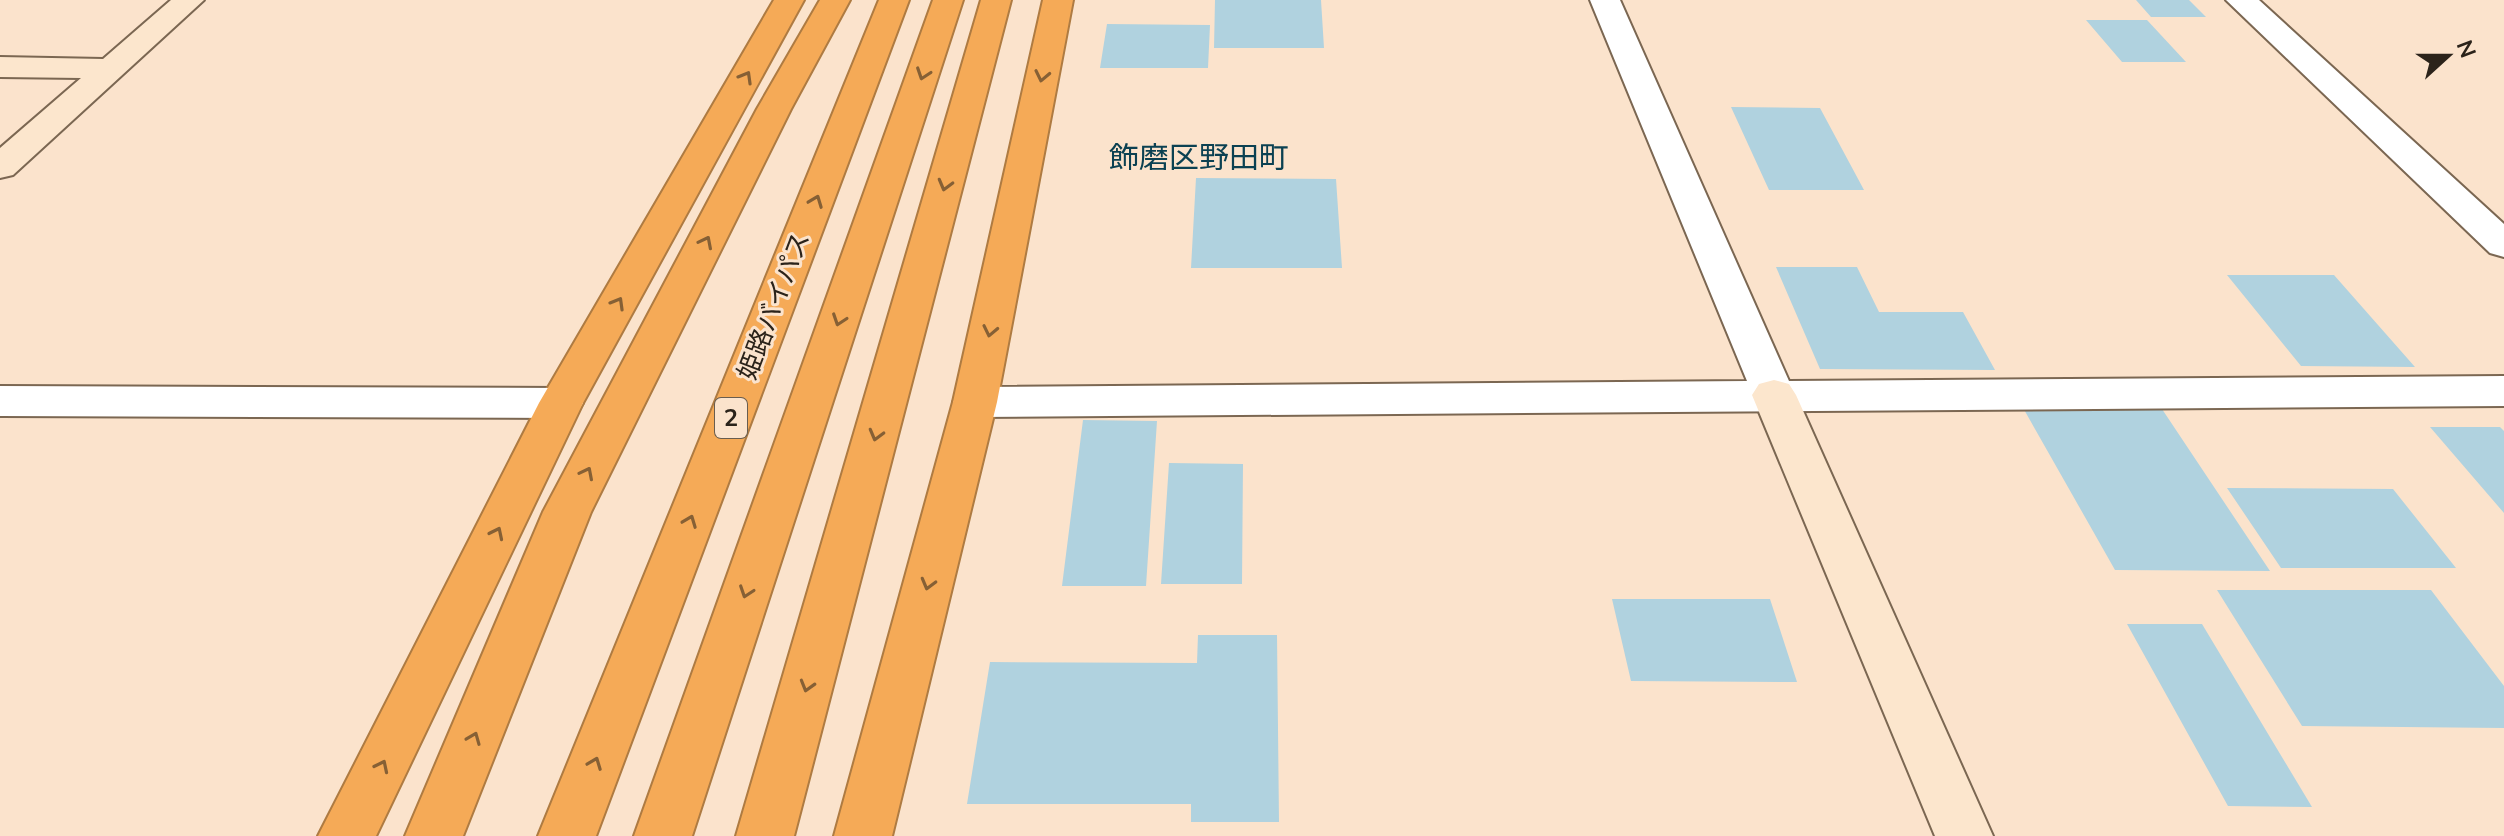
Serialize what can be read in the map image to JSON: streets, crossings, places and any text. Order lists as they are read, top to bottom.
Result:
{
  "streets": {
    "highway": ["姫路バイパス", "2"]
  },
  "districts": ["飾磨区野田町"],
  "north": "right"
}
